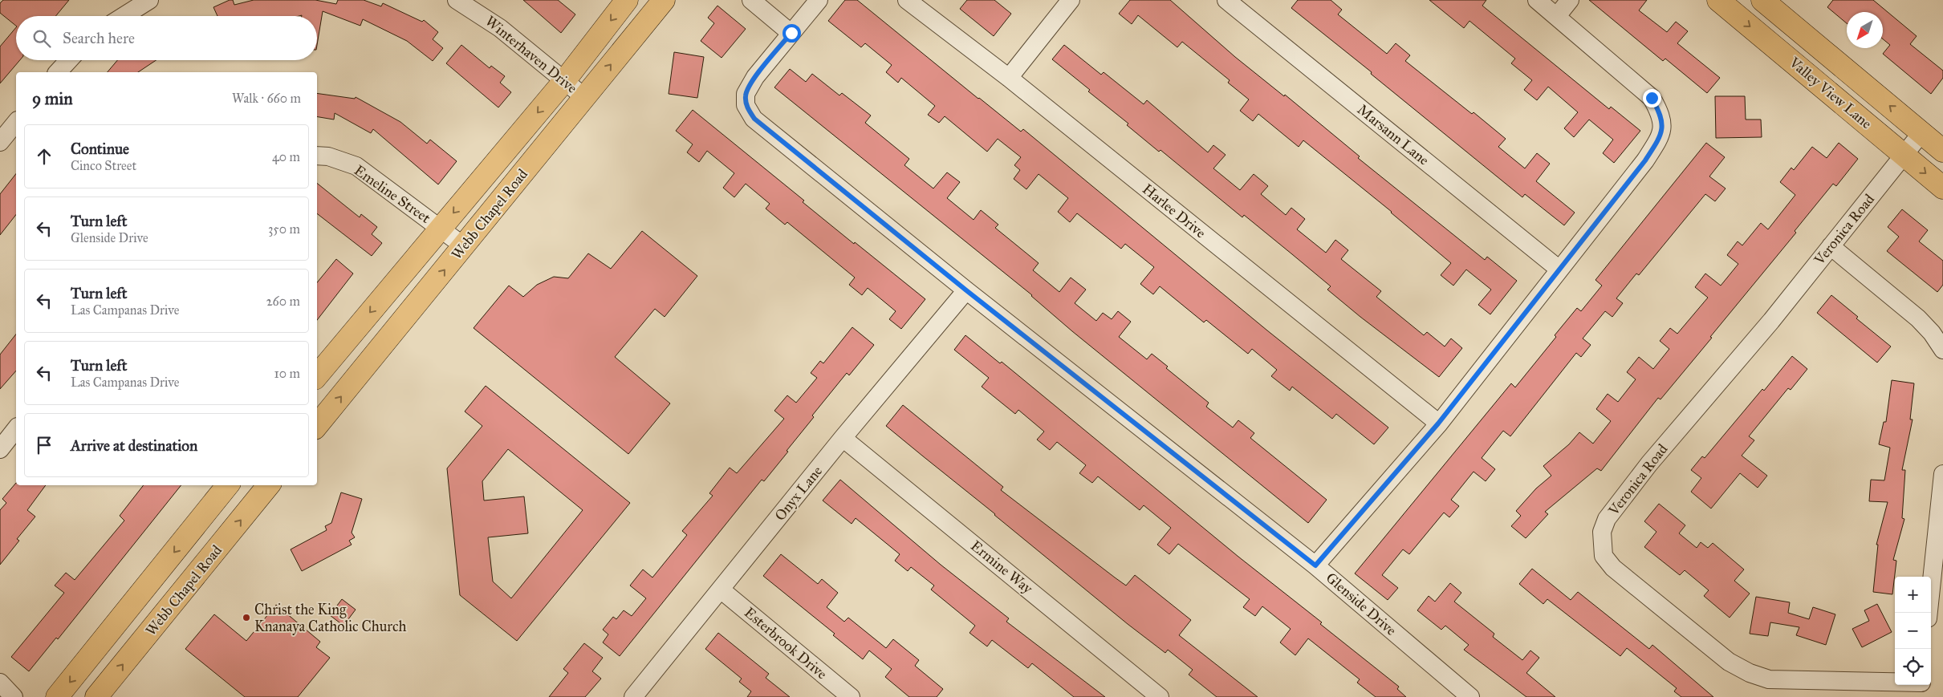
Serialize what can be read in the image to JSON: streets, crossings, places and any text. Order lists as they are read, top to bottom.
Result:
{
  "streets": {
    "main road": ["Valley View Lane", "Webb Chapel Road"],
    "street": [
      "Winterhaven Drive",
      "Marsann Lane",
      "Emeline Street",
      "Harlee Drive",
      "Veronica Road",
      "Onyx Lane",
      "Ermine Way",
      "Glenside Drive",
      "Esterbrook Drive"
    ]
  },
  "crossings": [
    ["Winterhaven Drive", "Webb Chapel Road"],
    ["Valley View Lane", "Veronica Road"],
    ["Emeline Street", "Webb Chapel Road"],
    ["Onyx Lane", "Ermine Way"],
    ["Onyx Lane", "Glenside Drive"],
    ["Onyx Lane", "Esterbrook Drive"]
  ],
  "places": ["Christ the King Knanaya Catholic Church"],
  "north": "bottom left",
  "page": {
    "search": "Search here",
    "heading": ["9 min", "Walk · 660 m"],
    "list": [
      ["Continue", "Cinco Street", "40 m"],
      ["Turn left", "Glenside Drive", "350 m"],
      ["Turn left", "Las Campanas Drive", "260 m"],
      ["Turn left", "Las Campanas Drive", "10 m"],
      "Arrive at destination"
    ],
    "map_buttons": ["+", "−"]
  }
}
